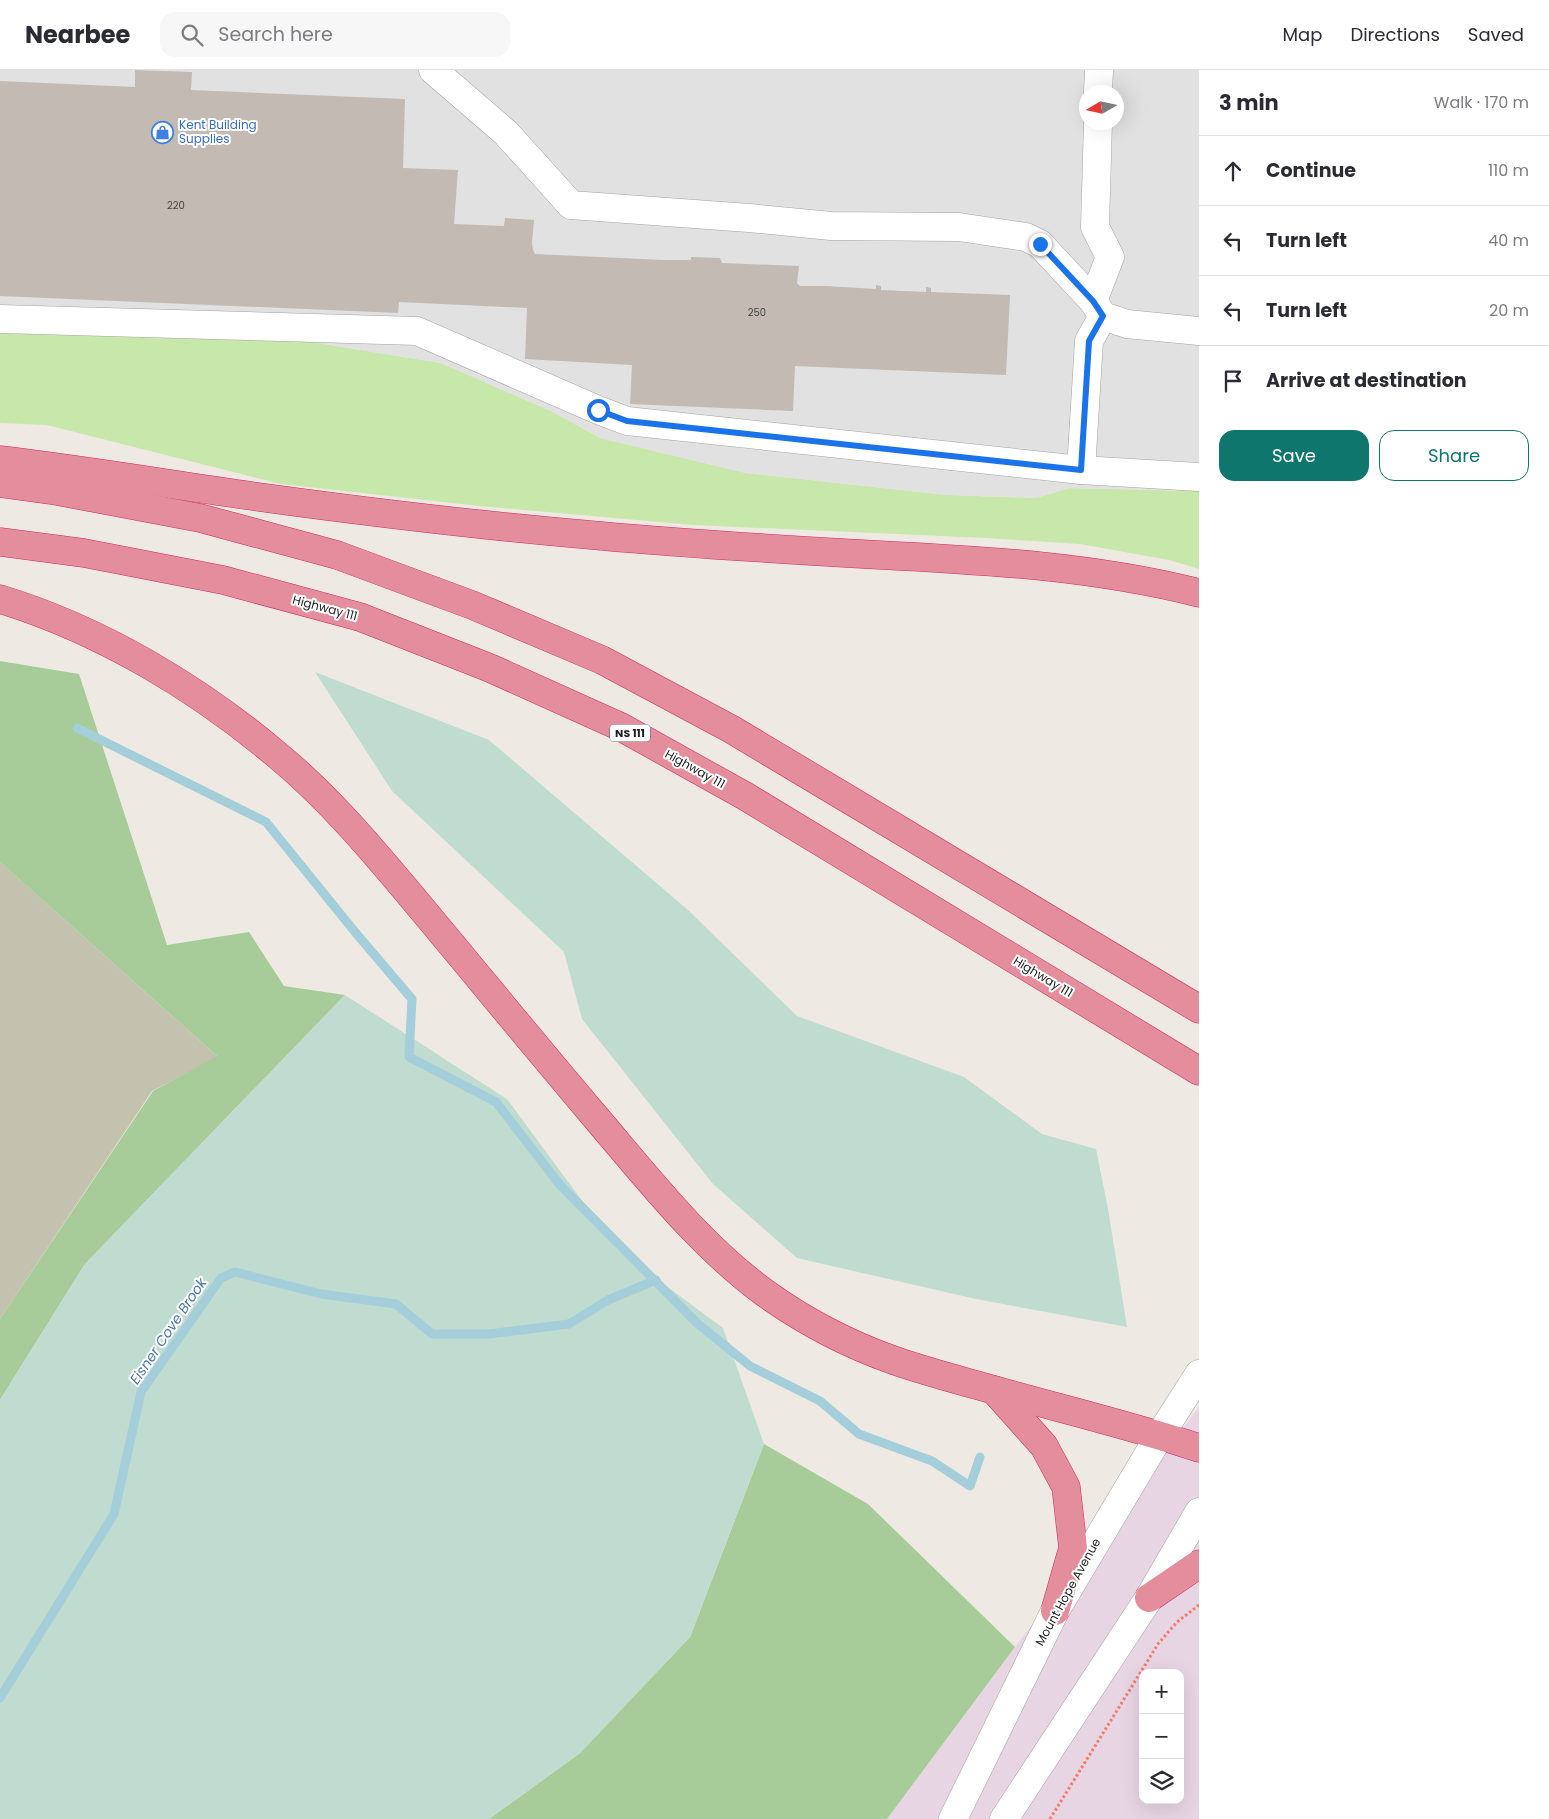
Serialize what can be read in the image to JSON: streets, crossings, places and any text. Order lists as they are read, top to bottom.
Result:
{
  "streets": {
    "highway": ["Highway 111", "NS 111"],
    "street": ["Mount Hope Avenue"]
  },
  "water": ["Eisner Cove Brook"],
  "places": {
    "shop": ["Kent Building Supplies"]
  },
  "house_numbers": ["220", "250"],
  "north": "left",
  "page": {
    "header": "Nearbee",
    "search": "Search here",
    "nav": ["Map", "Directions", "Saved"],
    "heading": ["3 min", "Walk · 170 m"],
    "list": [
      ["Continue", "110 m"],
      ["Turn left", "40 m"],
      ["Turn left", "20 m"],
      "Arrive at destination"
    ],
    "buttons": ["Save", "Share"],
    "map_buttons": ["+", "−"]
  }
}
